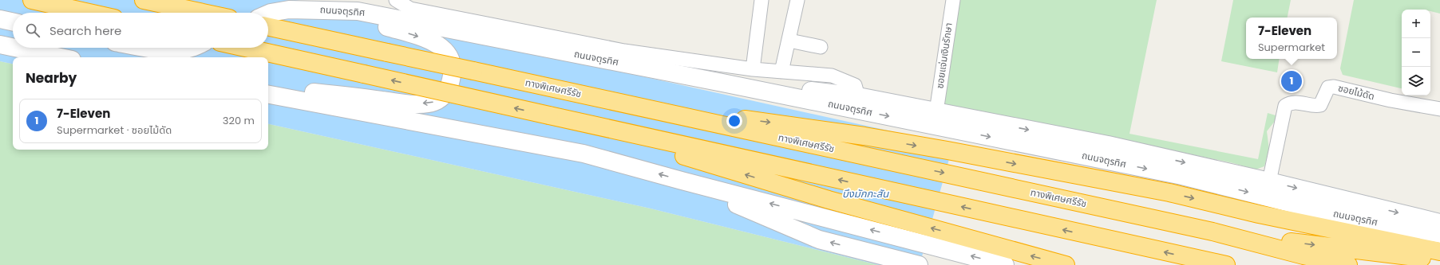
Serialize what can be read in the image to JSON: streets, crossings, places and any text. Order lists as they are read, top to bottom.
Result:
{
  "streets": {
    "highway": ["ทางพิเศษศรีรัช"],
    "main road": ["ถนนจตุรทิศ"],
    "street": ["ซอยแจ่มเงินรักษา", "ซอยไม้ดัด"]
  },
  "water": ["บึงมักกะสัน"],
  "page": {
    "map_buttons": ["+", "−"],
    "search": "Search here",
    "popup": ["7-Eleven", "Supermarket"],
    "heading": "Nearby",
    "pins": "1",
    "list": [
      {
        "mark": "1",
        "name": "7-Eleven",
        "note": "Supermarket · ซอยไม้ดัด",
        "value": "320 m"
      }
    ]
  }
}
